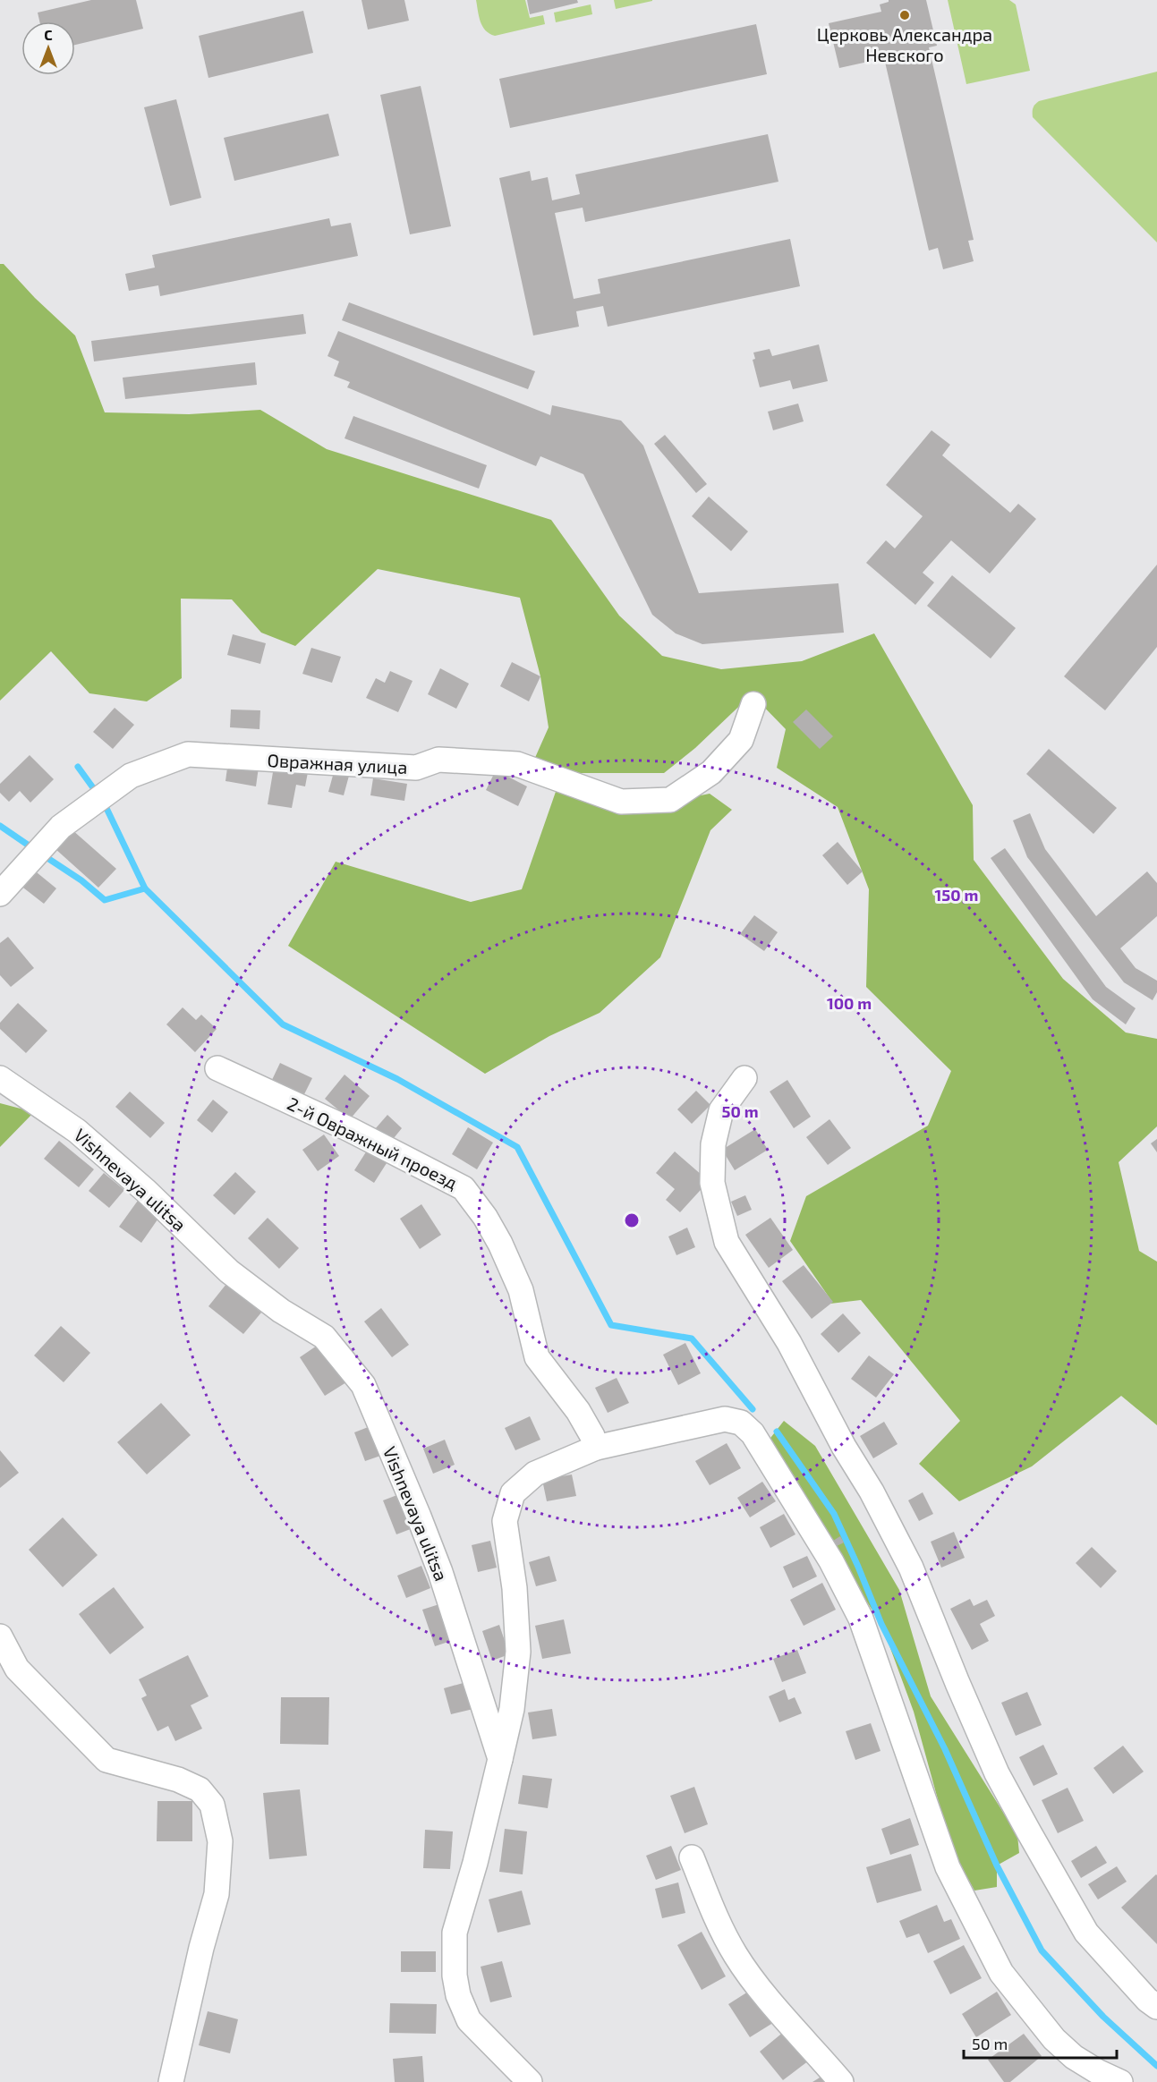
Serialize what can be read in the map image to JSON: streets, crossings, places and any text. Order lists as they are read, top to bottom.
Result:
{
  "streets": {
    "street": ["Овражная улица", "2-й Овражный проезд", "Vishnevaya ulitsa"]
  },
  "places": ["Церковь Александра Невского"],
  "scale_bar": "50 m",
  "north": "top",
  "rings": ["150 m", "100 m", "50 m"]
}
